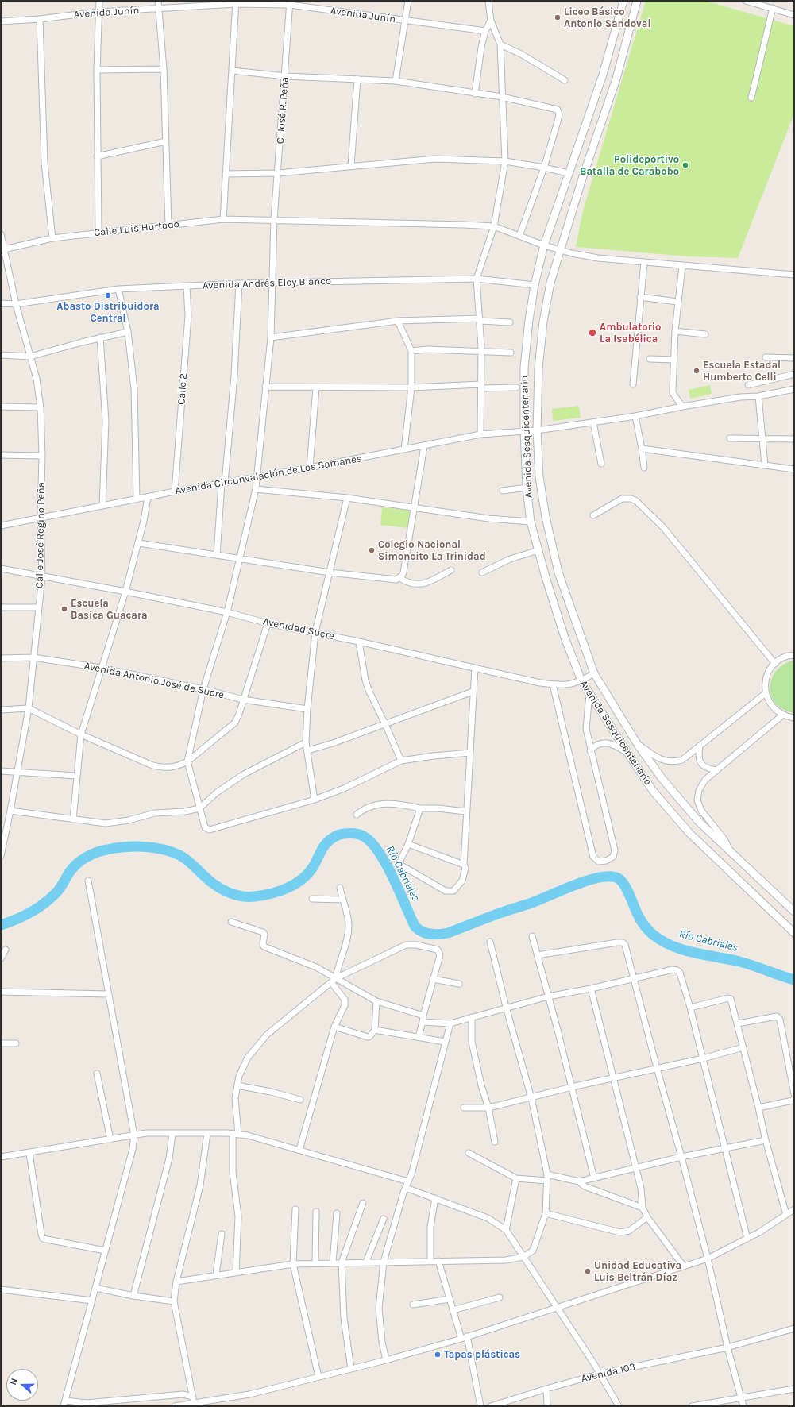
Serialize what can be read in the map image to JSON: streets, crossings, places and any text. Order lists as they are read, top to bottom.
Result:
{
  "streets": {
    "main road": ["Avenida Sesquicentenario"],
    "street": [
      "Avenida Junín",
      "C. José R. Peña",
      "Calle Luis Hurtado",
      "Avenida Andrés Eloy Blanco",
      "Calle 2",
      "Avenida Circunvalación de Los Samanes",
      "Calle José Regino Peña",
      "Avenidad Sucre",
      "Avenida Antonio José de Sucre",
      "Avenida 103"
    ]
  },
  "crossings": [
    ["Avenida Junín", "C. José R. Peña"],
    ["C. José R. Peña", "Calle Luis Hurtado"],
    ["C. José R. Peña", "Avenida Andrés Eloy Blanco"],
    ["C. José R. Peña", "Avenida Circunvalación de Los Samanes"],
    ["C. José R. Peña", "Avenidad Sucre"],
    ["C. José R. Peña", "Avenida Antonio José de Sucre"],
    ["Calle Luis Hurtado", "Avenida Sesquicentenario"],
    ["Calle Luis Hurtado", "Calle José Regino Peña"],
    ["Avenida Andrés Eloy Blanco", "Calle 2"],
    ["Avenida Andrés Eloy Blanco", "Avenida Sesquicentenario"],
    ["Avenida Andrés Eloy Blanco", "Calle José Regino Peña"],
    ["Calle 2", "Avenida Circunvalación de Los Samanes"],
    ["Avenida Sesquicentenario", "Avenida Circunvalación de Los Samanes"],
    ["Avenida Sesquicentenario", "Avenidad Sucre"],
    ["Avenida Circunvalación de Los Samanes", "Calle José Regino Peña"],
    ["Calle José Regino Peña", "Avenidad Sucre"],
    ["Calle José Regino Peña", "Avenida Antonio José de Sucre"]
  ],
  "water": ["Río Cabriales"],
  "places": [
    "Liceo Básico Antonio Sandoval",
    "Polideportivo Batalla de Carabobo",
    "Abasto Distribuidora Central",
    "Ambulatorio La Isabélica",
    "Escuela Estadal Humberto Celli",
    "Colegio Nacional Simoncito La Trinidad",
    "Escuela Basica Guacara",
    "Unidad Educativa Luis Beltrán Díaz",
    "Tapas plásticas"
  ],
  "north": "left"
}
